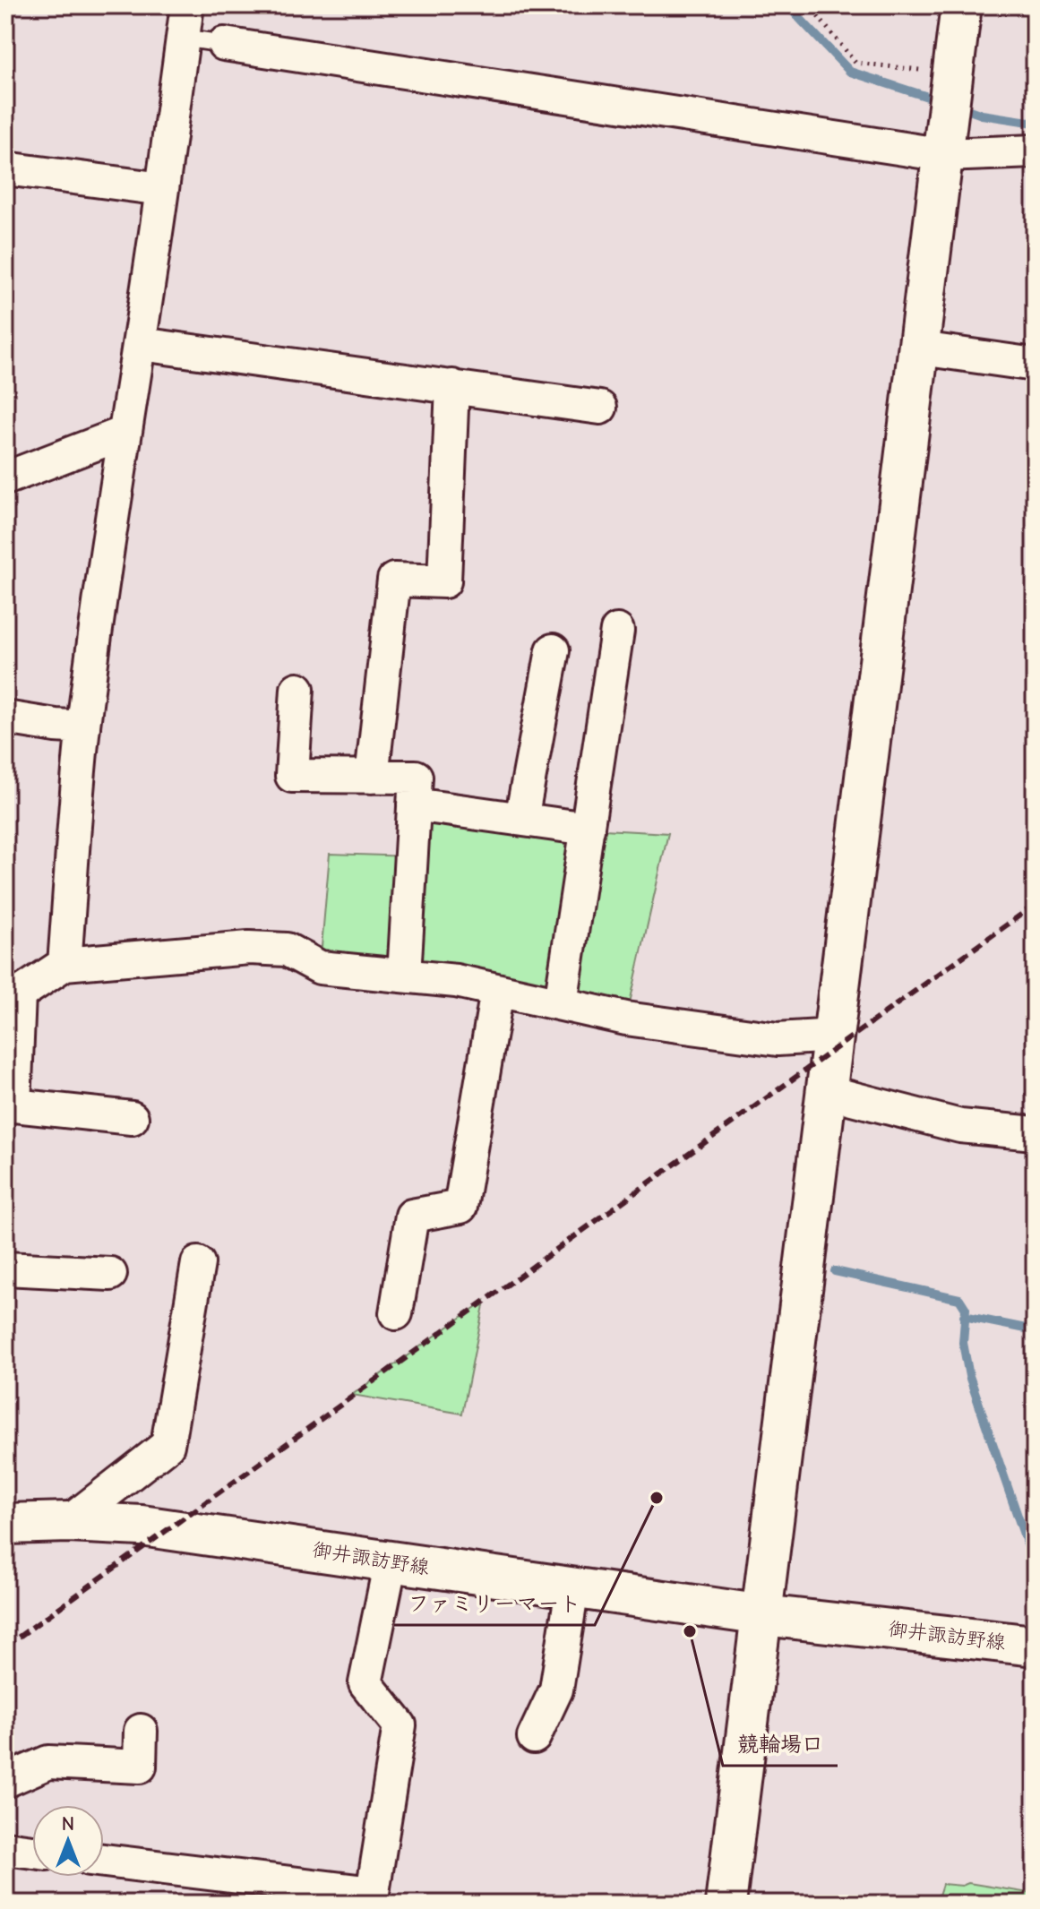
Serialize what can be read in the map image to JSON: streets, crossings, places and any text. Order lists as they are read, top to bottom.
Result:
{
  "streets": {
    "street": ["御井諏訪野線"]
  },
  "places": ["ファミリーマート", "競輪場口"],
  "north": "top"
}
